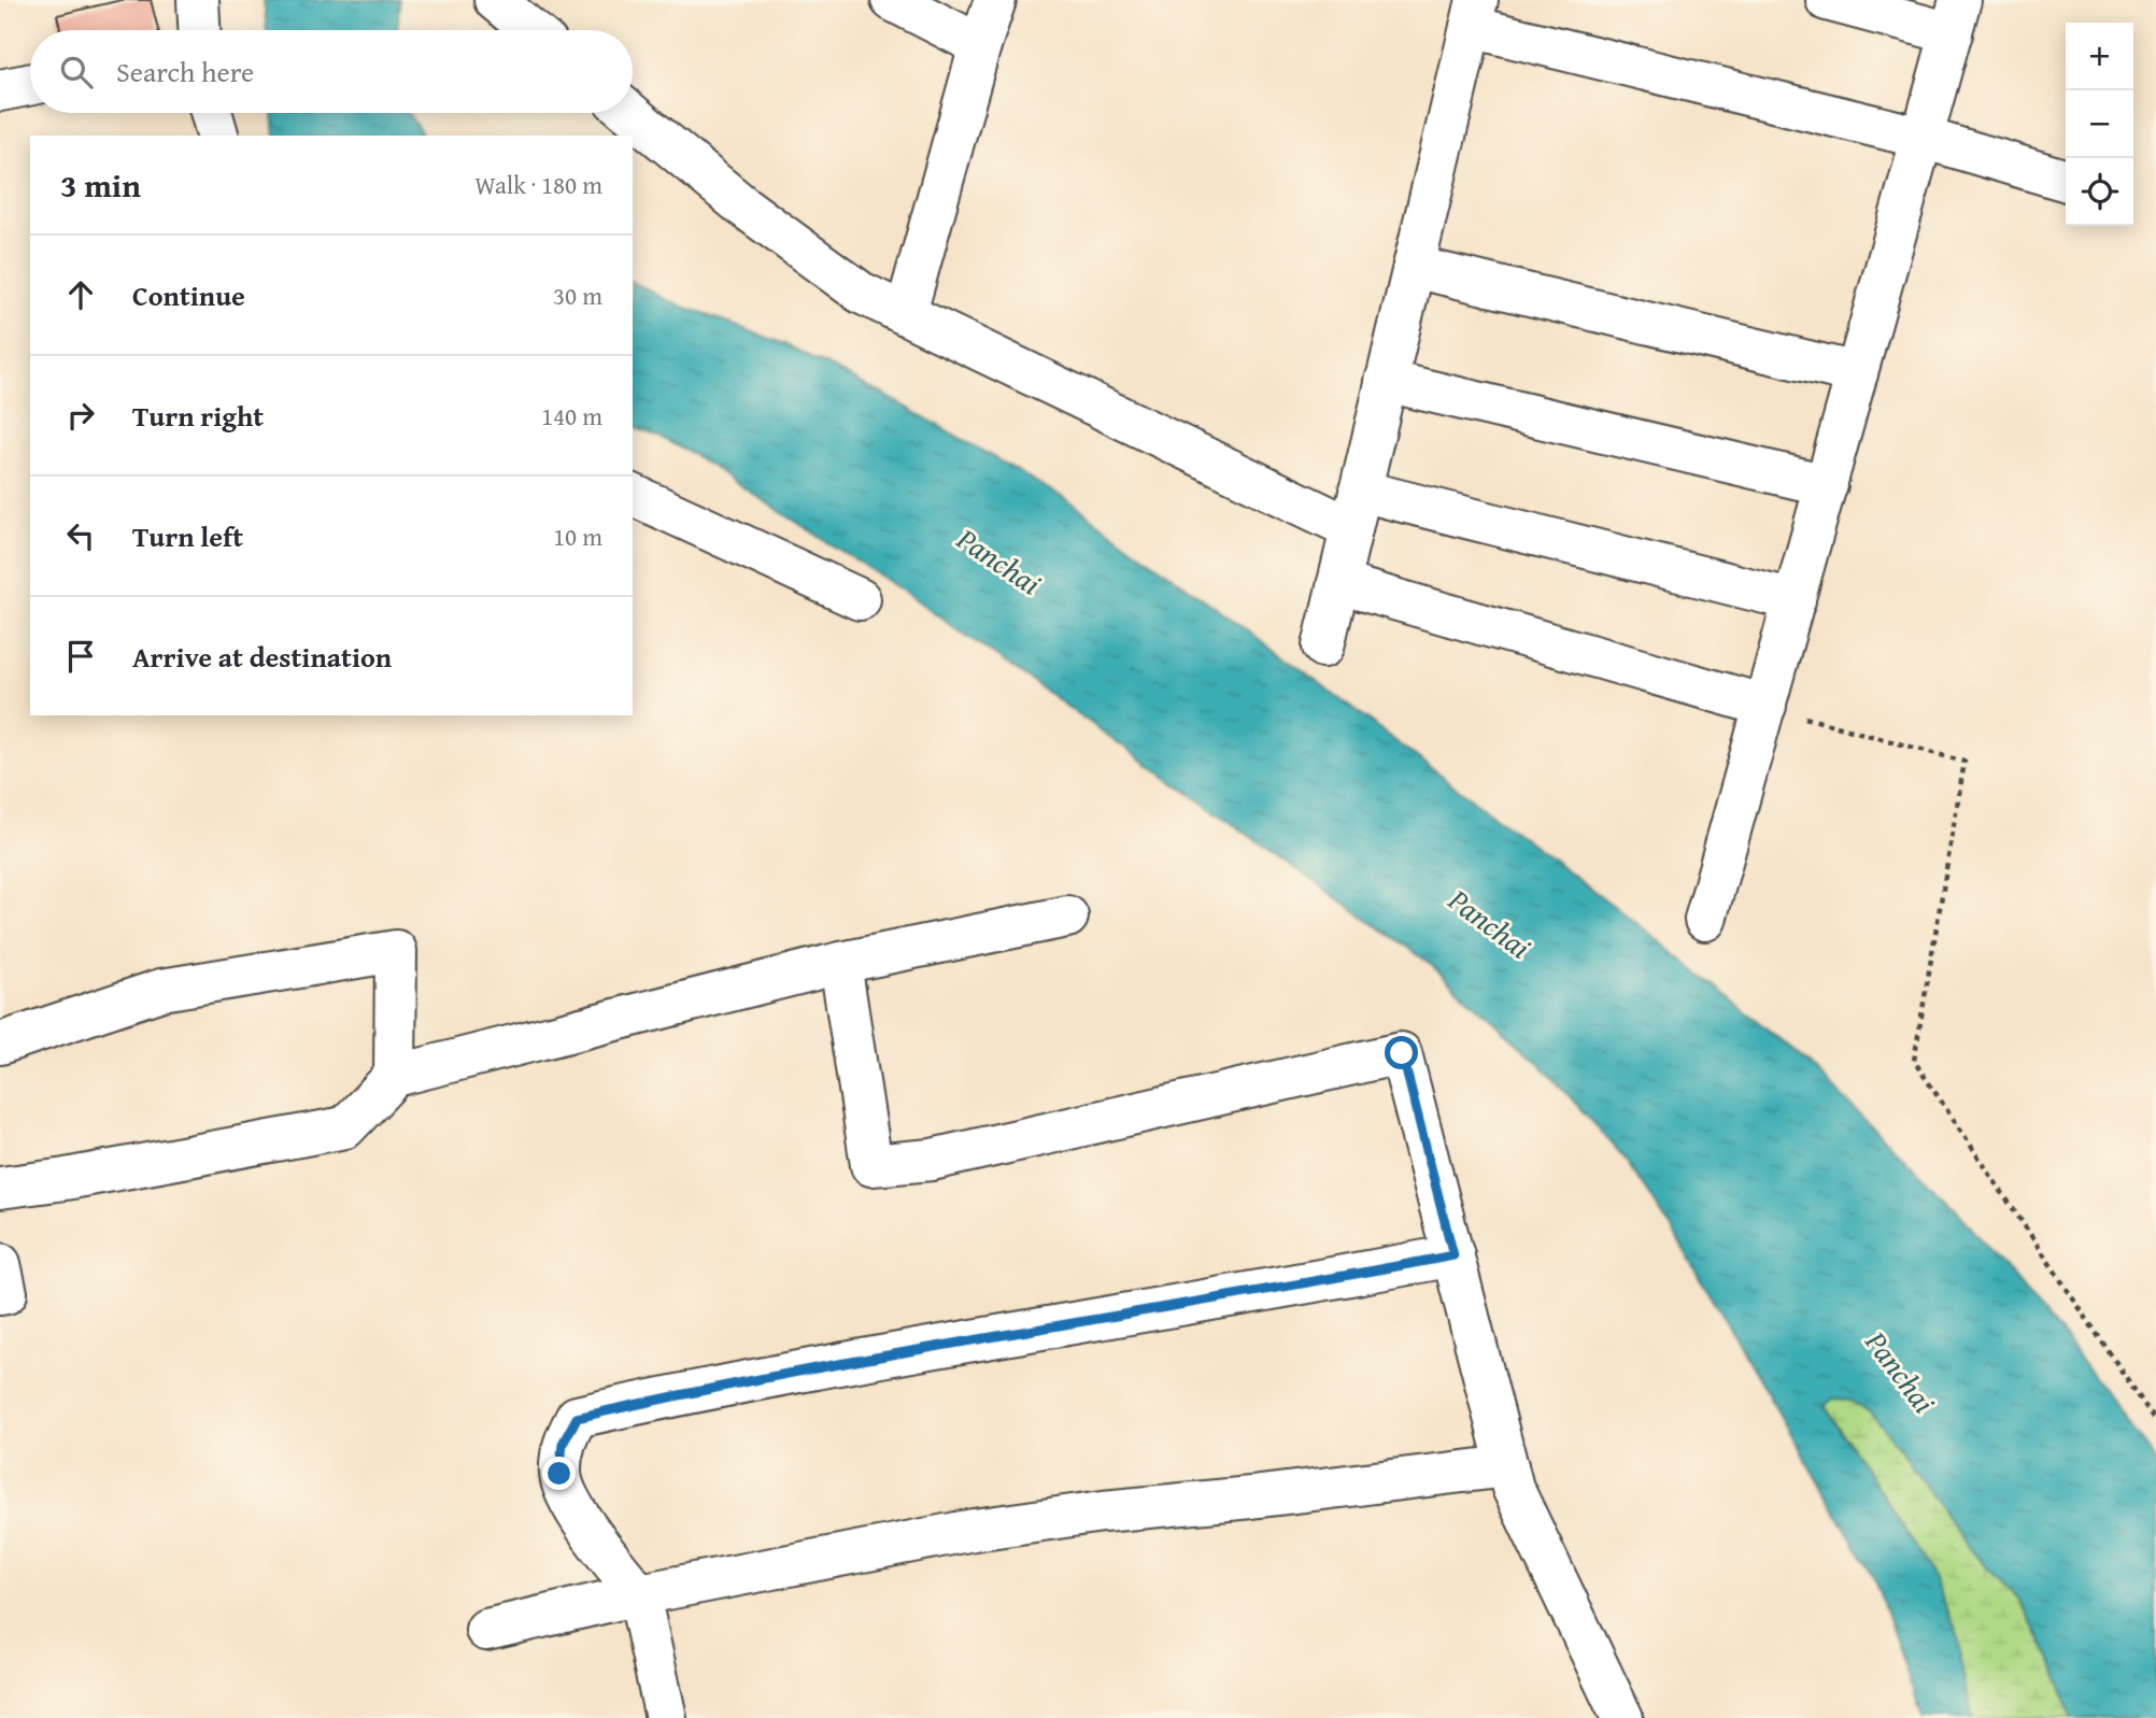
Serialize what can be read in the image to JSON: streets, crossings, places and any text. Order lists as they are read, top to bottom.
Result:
{
  "water": ["Panchai"],
  "page": {
    "map_buttons": ["+", "−"],
    "search": "Search here",
    "heading": ["3 min", "Walk · 180 m"],
    "list": [
      ["Continue", "30 m"],
      ["Turn right", "140 m"],
      ["Turn left", "10 m"],
      "Arrive at destination"
    ]
  }
}
